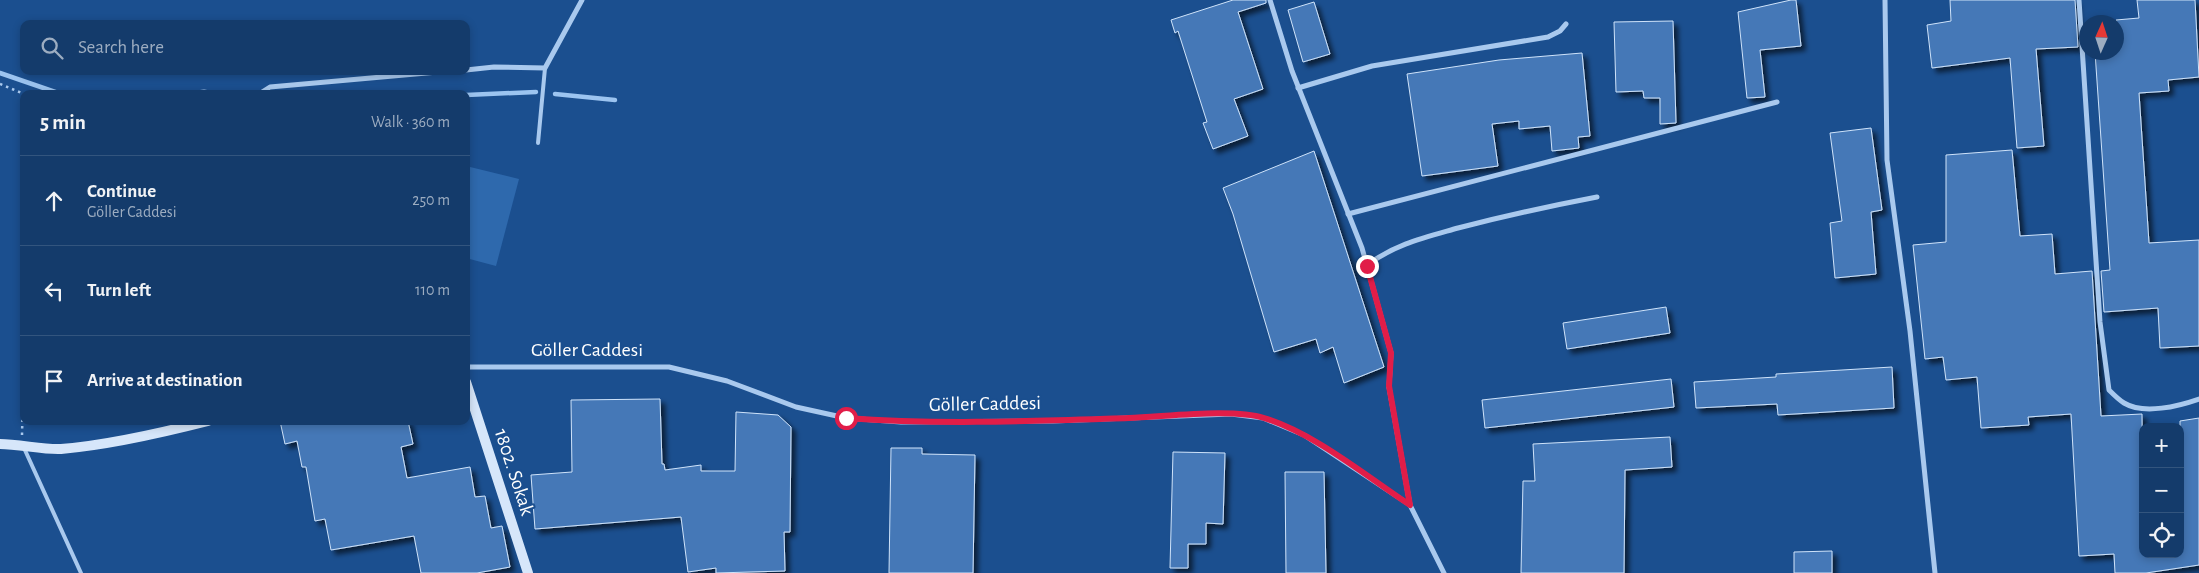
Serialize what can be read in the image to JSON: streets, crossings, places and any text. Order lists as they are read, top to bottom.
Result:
{
  "streets": {
    "street": ["Göller Caddesi", "1802. Sokak"]
  },
  "north": "top",
  "page": {
    "search": "Search here",
    "heading": ["5 min", "Walk · 360 m"],
    "list": [
      ["Continue", "Göller Caddesi", "250 m"],
      ["Turn left", "110 m"],
      "Arrive at destination"
    ],
    "map_buttons": ["+", "−"]
  }
}
